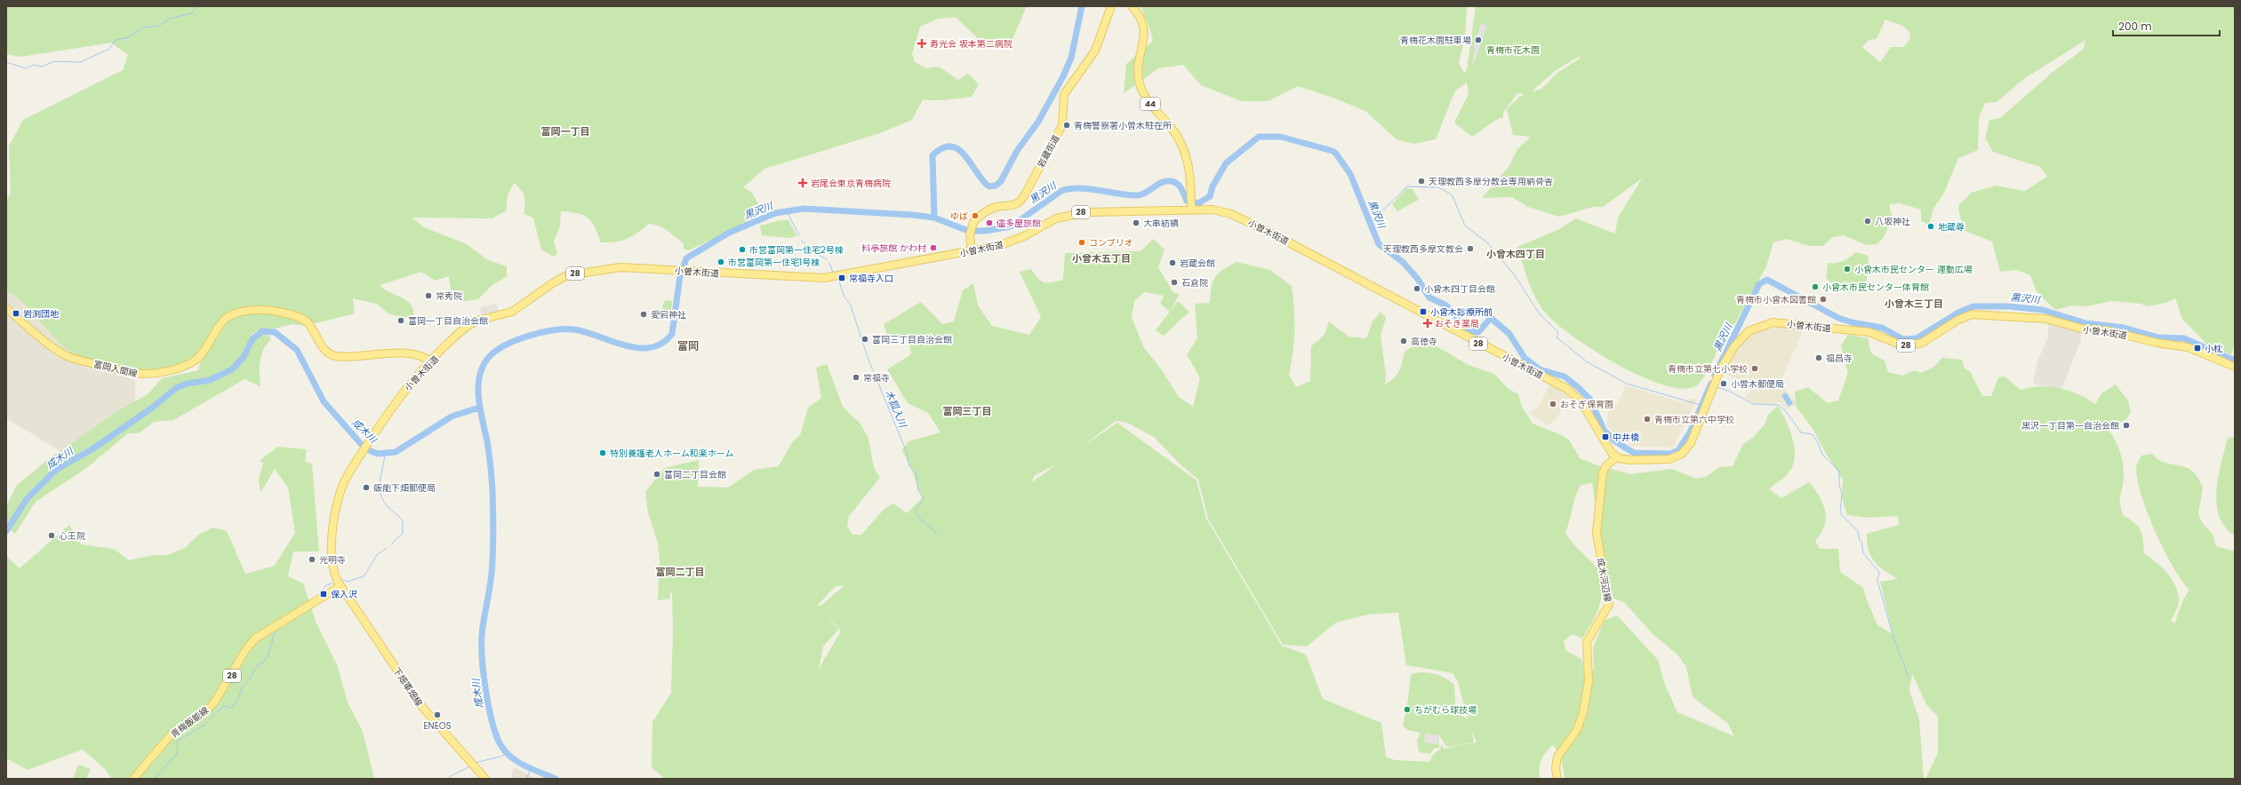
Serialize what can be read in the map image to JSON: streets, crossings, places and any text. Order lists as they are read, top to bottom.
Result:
{
  "streets": {
    "main road": [
      "44",
      "岩蔵街道",
      "28",
      "小曽木街道",
      "富岡入間線",
      "成木河辺線",
      "下畑軍畑線",
      "青梅飯能線"
    ]
  },
  "crossings": [
    ["44", "小曽木街道"],
    ["岩蔵街道", "小曽木街道"],
    ["小曽木街道", "富岡入間線"],
    ["小曽木街道", "成木河辺線"],
    ["小曽木街道", "下畑軍畑線"],
    ["小曽木街道", "青梅飯能線"],
    ["下畑軍畑線", "青梅飯能線"]
  ],
  "districts": [
    "富岡一丁目",
    "小曾木四丁目",
    "小曾木五丁目",
    "小曾木三丁目",
    "富岡",
    "富岡三丁目",
    "富岡二丁目"
  ],
  "water": ["黒沢川", "木狐入川", "成木川"],
  "parks": ["青梅市花木園"],
  "places": {
    "other": [
      "青梅花木園駐車場",
      "青梅警察署小曽木駐在所",
      "天理教西多摩分教会専用納骨舎",
      "ゆば",
      "八坂神社",
      "儘多屋旅館",
      "大串紡績",
      "地蔵尊",
      "コンブリオ",
      "料亭旅館 かわ村",
      "天理教西多摩文教会",
      "市営富岡第一住宅2号棟",
      "市営富岡第一住宅1号棟",
      "岩蔵会館",
      "小曾木市民センター 運動広場",
      "石倉院",
      "小曾木市民センター体育館",
      "小曾木四丁目会館",
      "常秀院",
      "青梅市小曾木図書館",
      "愛宕神社",
      "富岡一丁目自治会館",
      "富岡三丁目自治会館",
      "高徳寺",
      "福昌寺",
      "青梅市立第七小学校",
      "常福寺",
      "小曽木郵便局",
      "おそぎ保育園",
      "青梅市立第六中学校",
      "黒沢一丁目第一自治会館",
      "特別養護老人ホーム和楽ホーム",
      "富岡二丁目会館",
      "飯能下畑郵便局",
      "心王院",
      "光明寺",
      "ちがむら球技場",
      "ENEOS"
    ],
    "health": ["寿光会 坂本第二病院", "岩尾会東京青梅病院", "おそき薬局"],
    "transit": [
      "常福寺入口",
      "小曾木診療所前",
      "岩渕団地",
      "小枕",
      "中井橋",
      "保入沢"
    ]
  },
  "scale_bar": "200 m"
}
